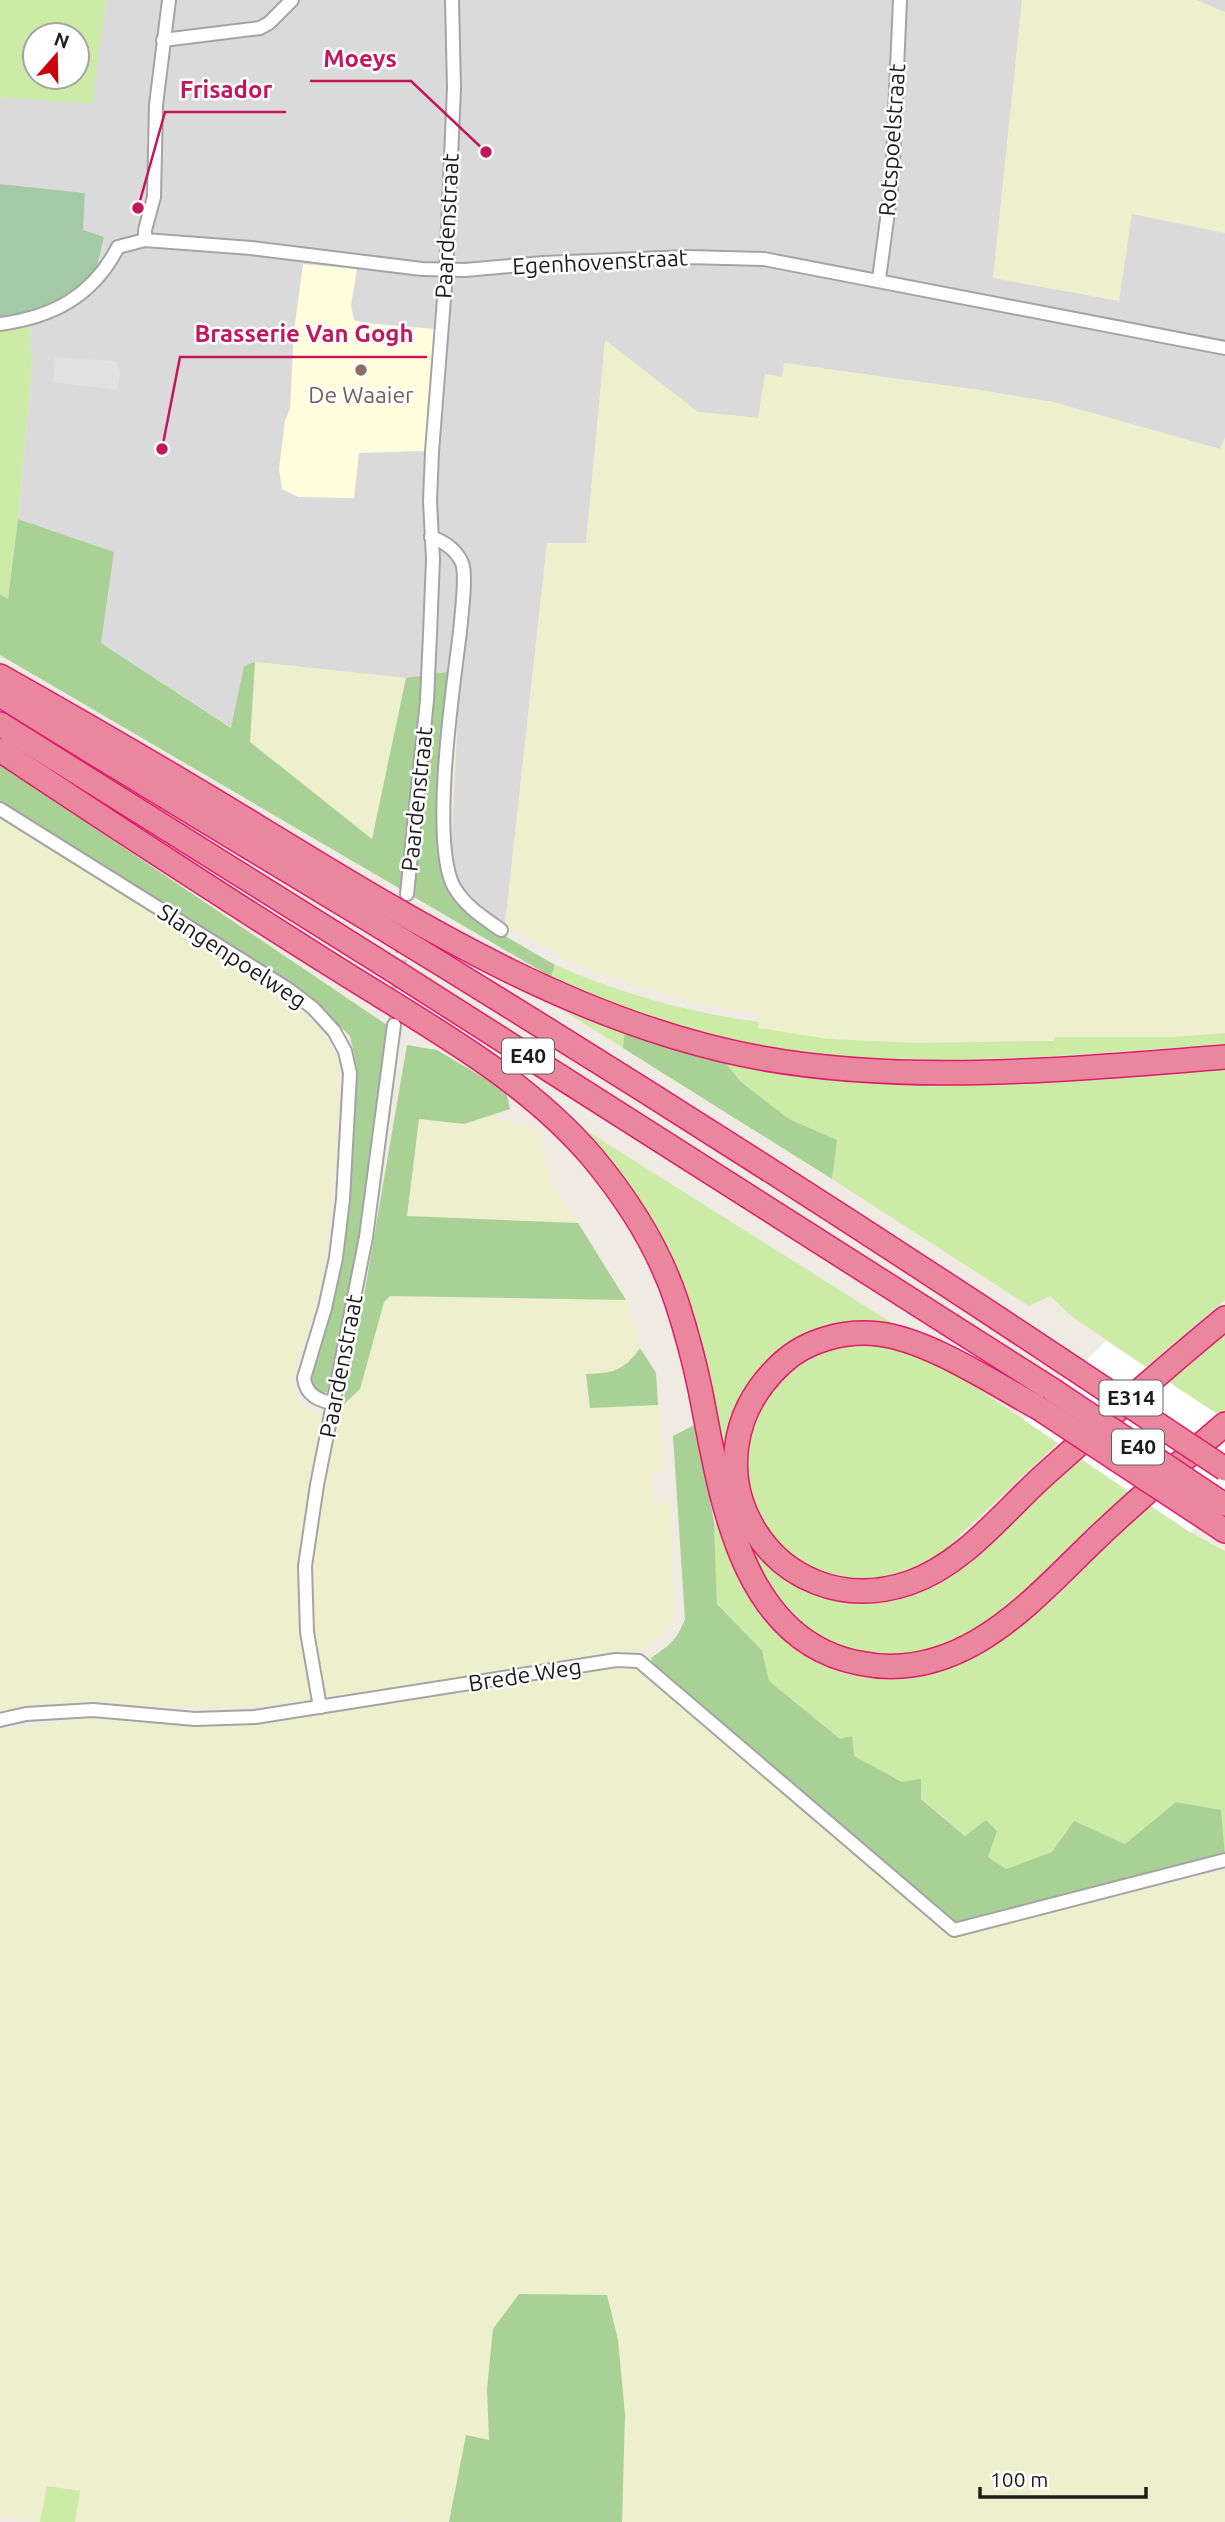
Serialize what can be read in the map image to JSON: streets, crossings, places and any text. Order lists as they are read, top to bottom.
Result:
{
  "streets": {
    "highway": ["E40", "E314"],
    "street": [
      "Rotspoelstraat",
      "Paardenstraat",
      "Egenhovenstraat",
      "Slangenpoelweg",
      "Brede Weg"
    ]
  },
  "crossings": [
    ["Rotspoelstraat", "Egenhovenstraat"],
    ["Paardenstraat", "Egenhovenstraat"],
    ["Paardenstraat", "Slangenpoelweg"],
    ["Paardenstraat", "Brede Weg"],
    ["E40", "E314"]
  ],
  "places": [
    "Moeys",
    "Frisador",
    "De Waaier",
    "Brasserie Van Gogh"
  ],
  "scale_bar": "100 m",
  "north": "top"
}
